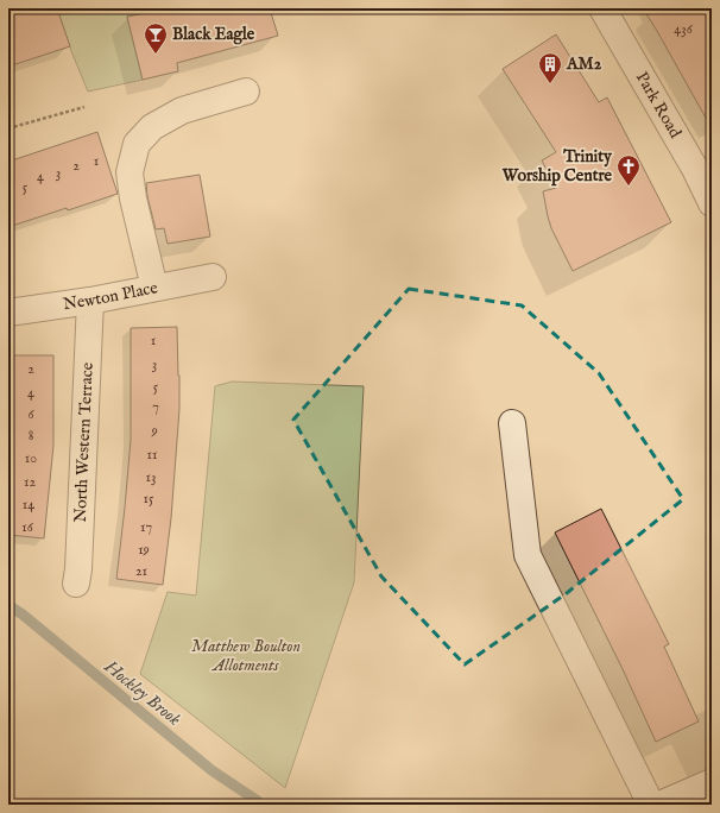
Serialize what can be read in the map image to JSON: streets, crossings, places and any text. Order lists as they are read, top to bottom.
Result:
{
  "streets": {
    "street": ["Park Road", "Newton Place", "North Western Terrace"]
  },
  "crossings": [
    ["Newton Place", "North Western Terrace"]
  ],
  "water": ["Hockley Brook"],
  "parks": ["Matthew Boulton Allotments"],
  "places": {
    "bar": ["Black Eagle"],
    "building": ["AM2"],
    "church": ["Trinity Worship Centre"]
  },
  "house_numbers": [
    "436",
    "1",
    "2",
    "3",
    "4",
    "5",
    "1",
    "3",
    "2",
    "5",
    "4",
    "7",
    "6",
    "9",
    "8",
    "11",
    "10",
    "13",
    "12",
    "15",
    "14",
    "16",
    "17",
    "19",
    "21"
  ]
}
